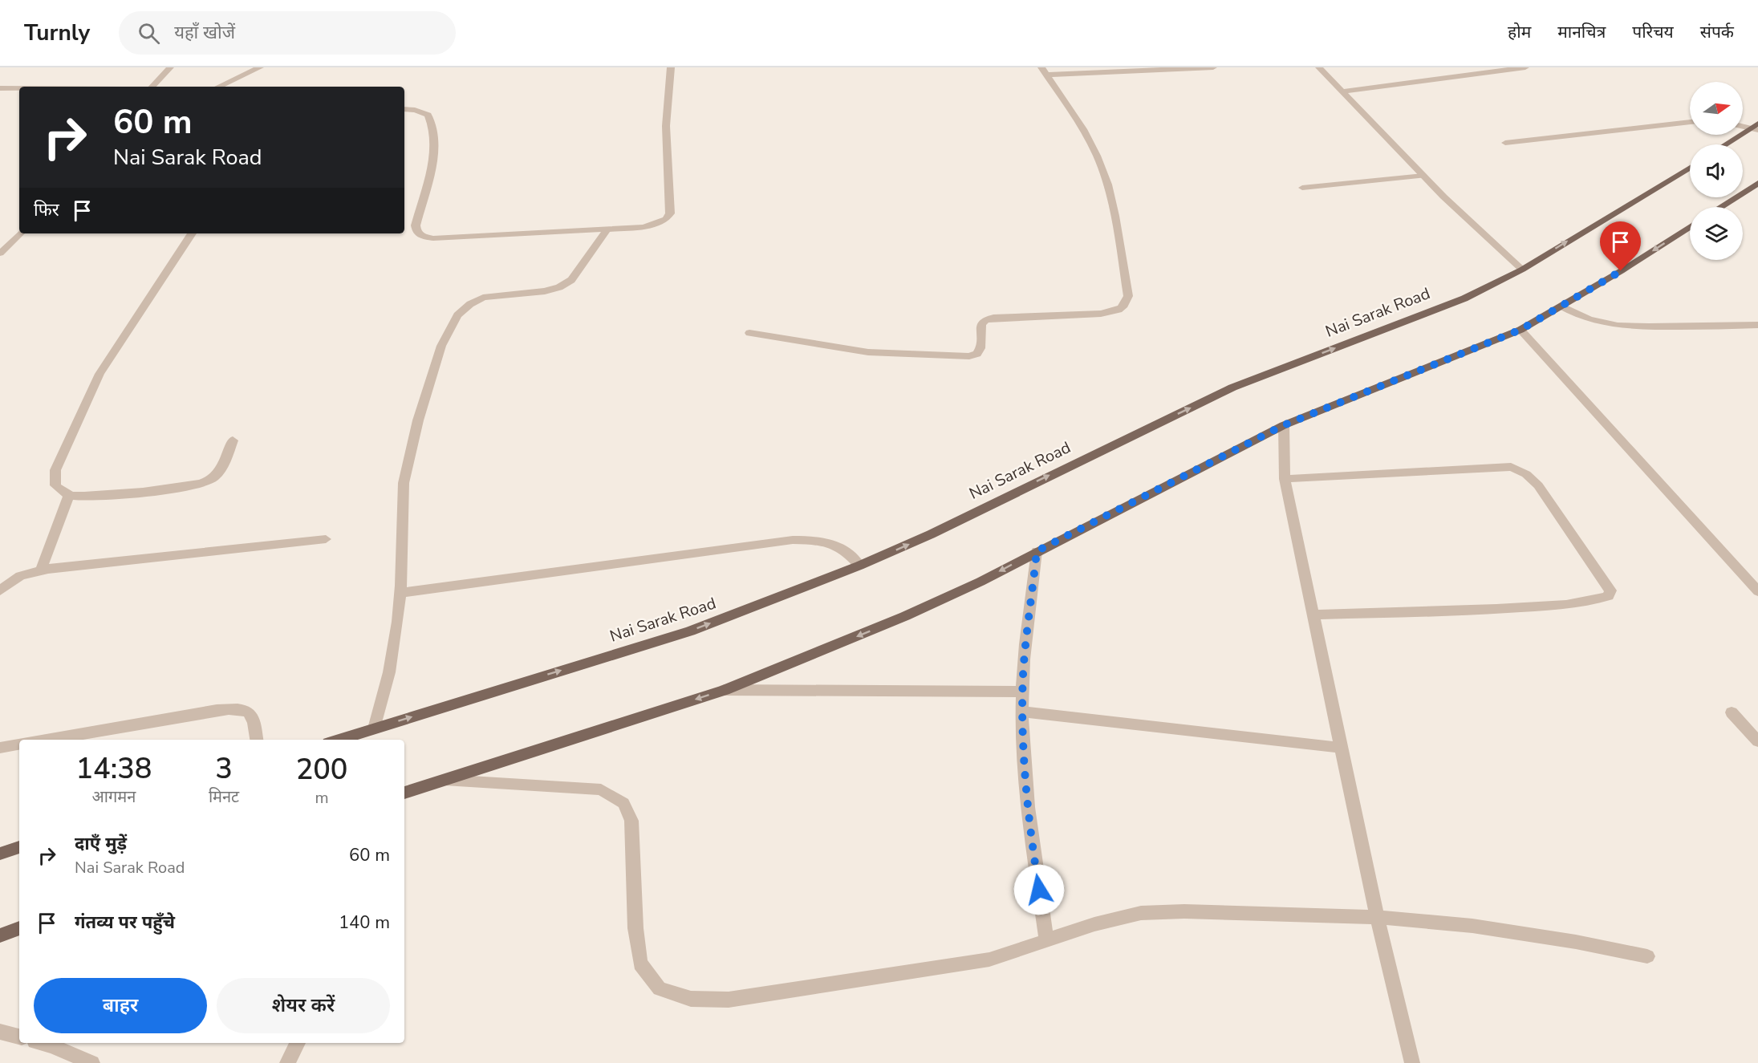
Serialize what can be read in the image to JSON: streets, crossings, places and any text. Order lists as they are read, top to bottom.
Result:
{
  "streets": {
    "main road": ["Nai Sarak Road"]
  },
  "north": "right",
  "page": {
    "header": "Turnly",
    "search": "यहाँ खोजें",
    "nav": [
      "होम",
      "मानचित्र",
      "परिचय",
      "संपर्क"
    ],
    "turn": ["60 m", "Nai Sarak Road"],
    "then": "फिर",
    "eta": [
      "14:38",
      "आगमन",
      "3",
      "मिनट",
      "200",
      "m"
    ],
    "list": [
      {
        "name": "दाएँ मुड़ें",
        "note": "Nai Sarak Road",
        "value": "60 m"
      },
      {
        "name": "गंतव्य पर पहुँचे",
        "value": "140 m"
      }
    ],
    "buttons": ["बाहर", "शेयर करें"]
  }
}
